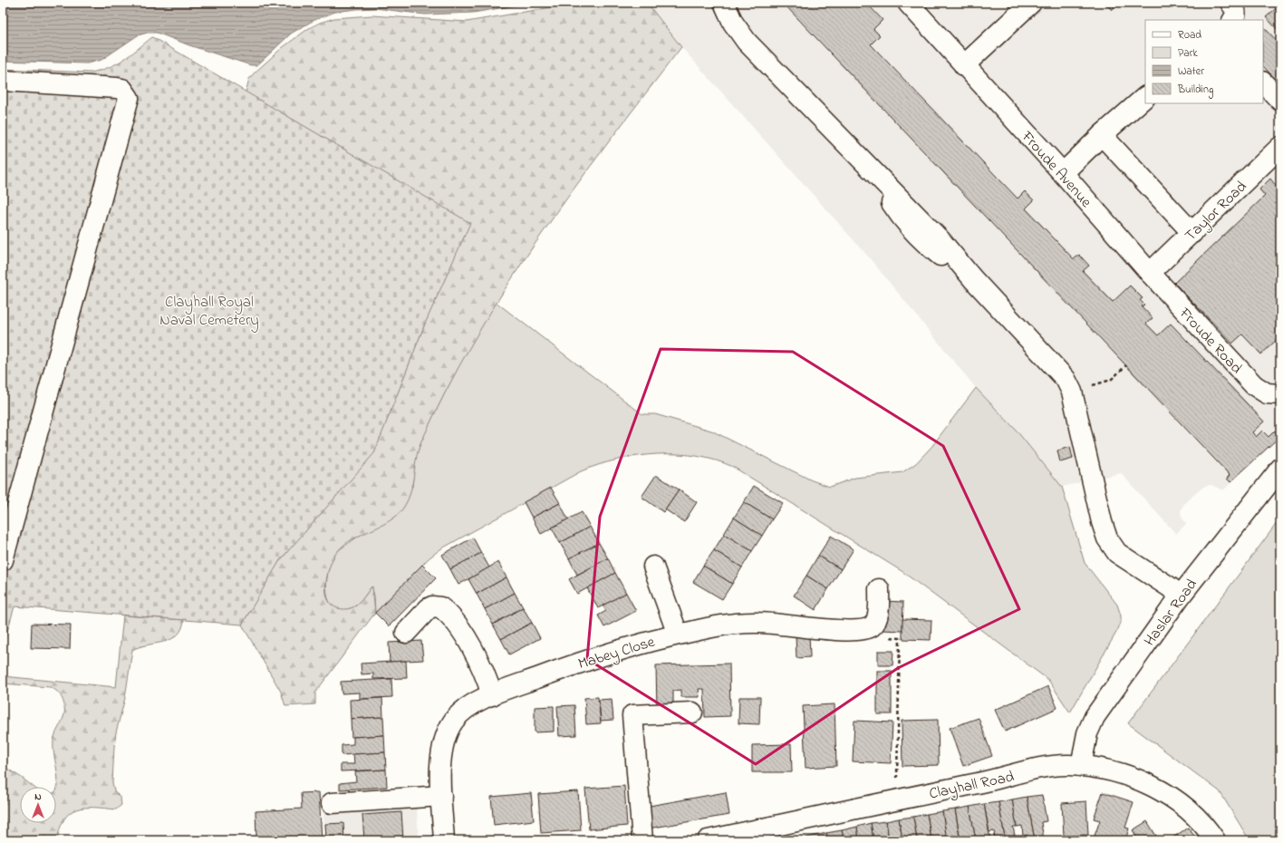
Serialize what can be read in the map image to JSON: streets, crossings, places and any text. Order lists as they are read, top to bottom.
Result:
{
  "streets": {
    "street": [
      "Froude Avenue",
      "Taylor Road",
      "Froude Road",
      "Haslar Road",
      "Mabey Close",
      "Clayhall Road"
    ]
  },
  "crossings": [
    ["Froude Avenue", "Taylor Road"],
    ["Froude Avenue", "Froude Road"],
    ["Taylor Road", "Froude Road"],
    ["Haslar Road", "Clayhall Road"]
  ],
  "parks": ["Clayhall Royal Naval Cemetery"],
  "legend": [
    "Road",
    "Park",
    "Water",
    "Building"
  ],
  "north": "top"
}
